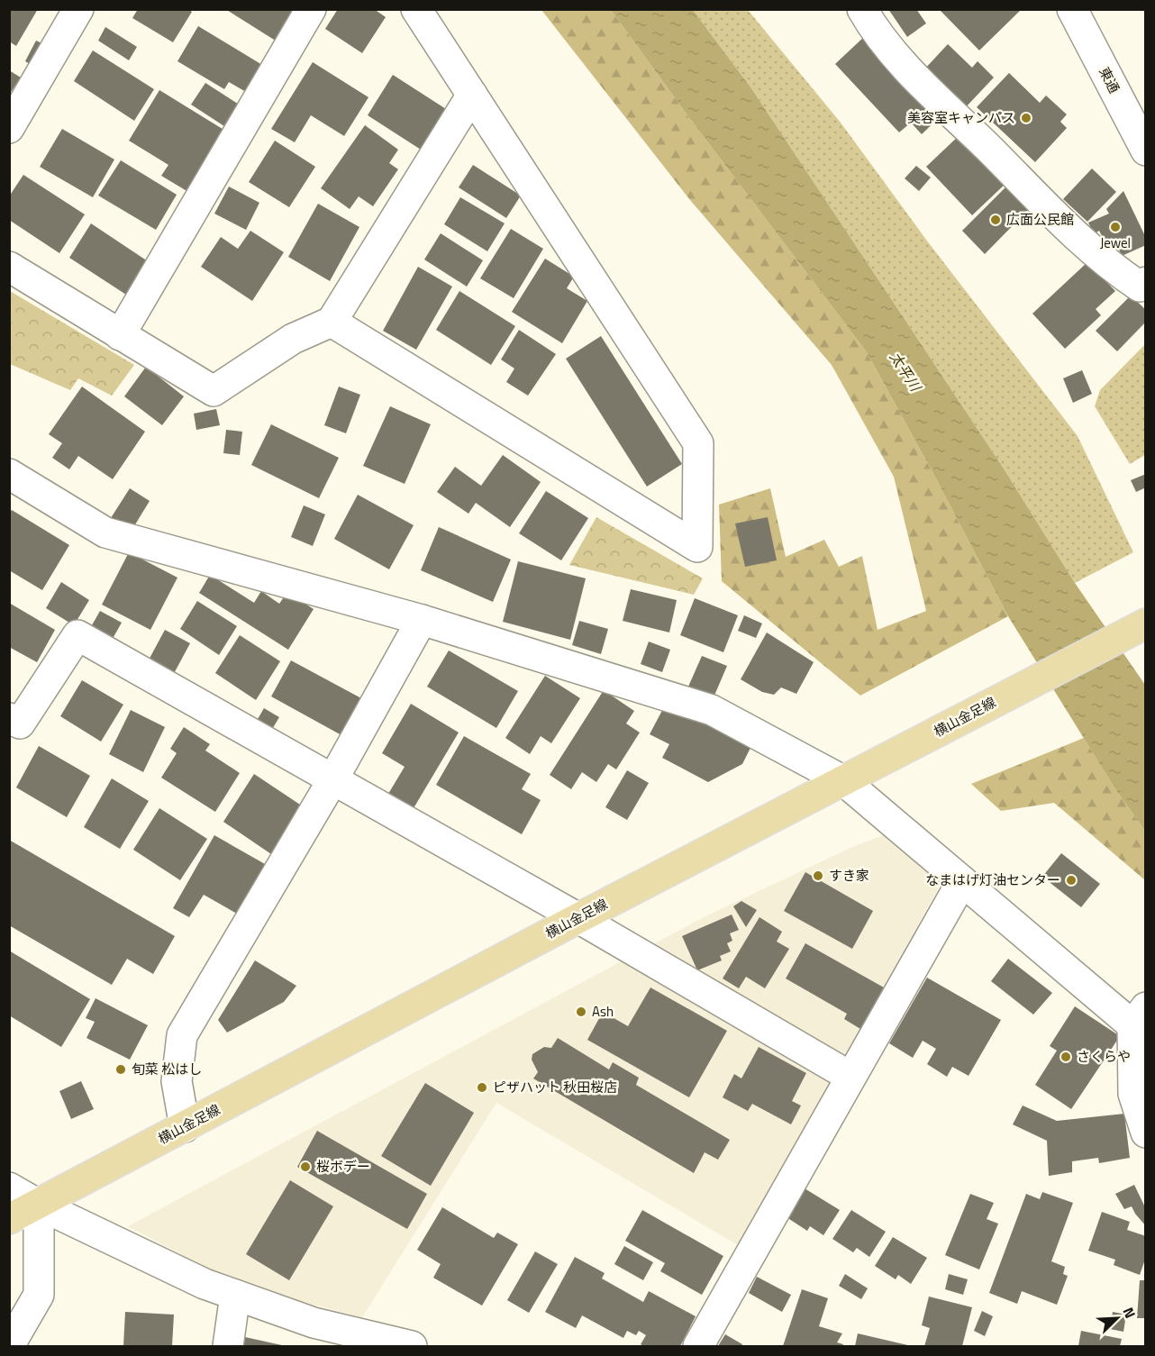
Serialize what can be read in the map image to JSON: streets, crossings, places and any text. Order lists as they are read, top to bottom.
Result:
{
  "streets": {
    "main road": ["横山金足線"],
    "street": ["東通"]
  },
  "water": ["太平川"],
  "places": [
    "美容室キャンパス",
    "広面公民館",
    "Jewel",
    "すき家",
    "なまはげ灯油センター",
    "Ash",
    "さくらや",
    "旬菜 松はし",
    "ピザハット 秋田桜店",
    "桜ボデー"
  ],
  "north": "top right"
}
